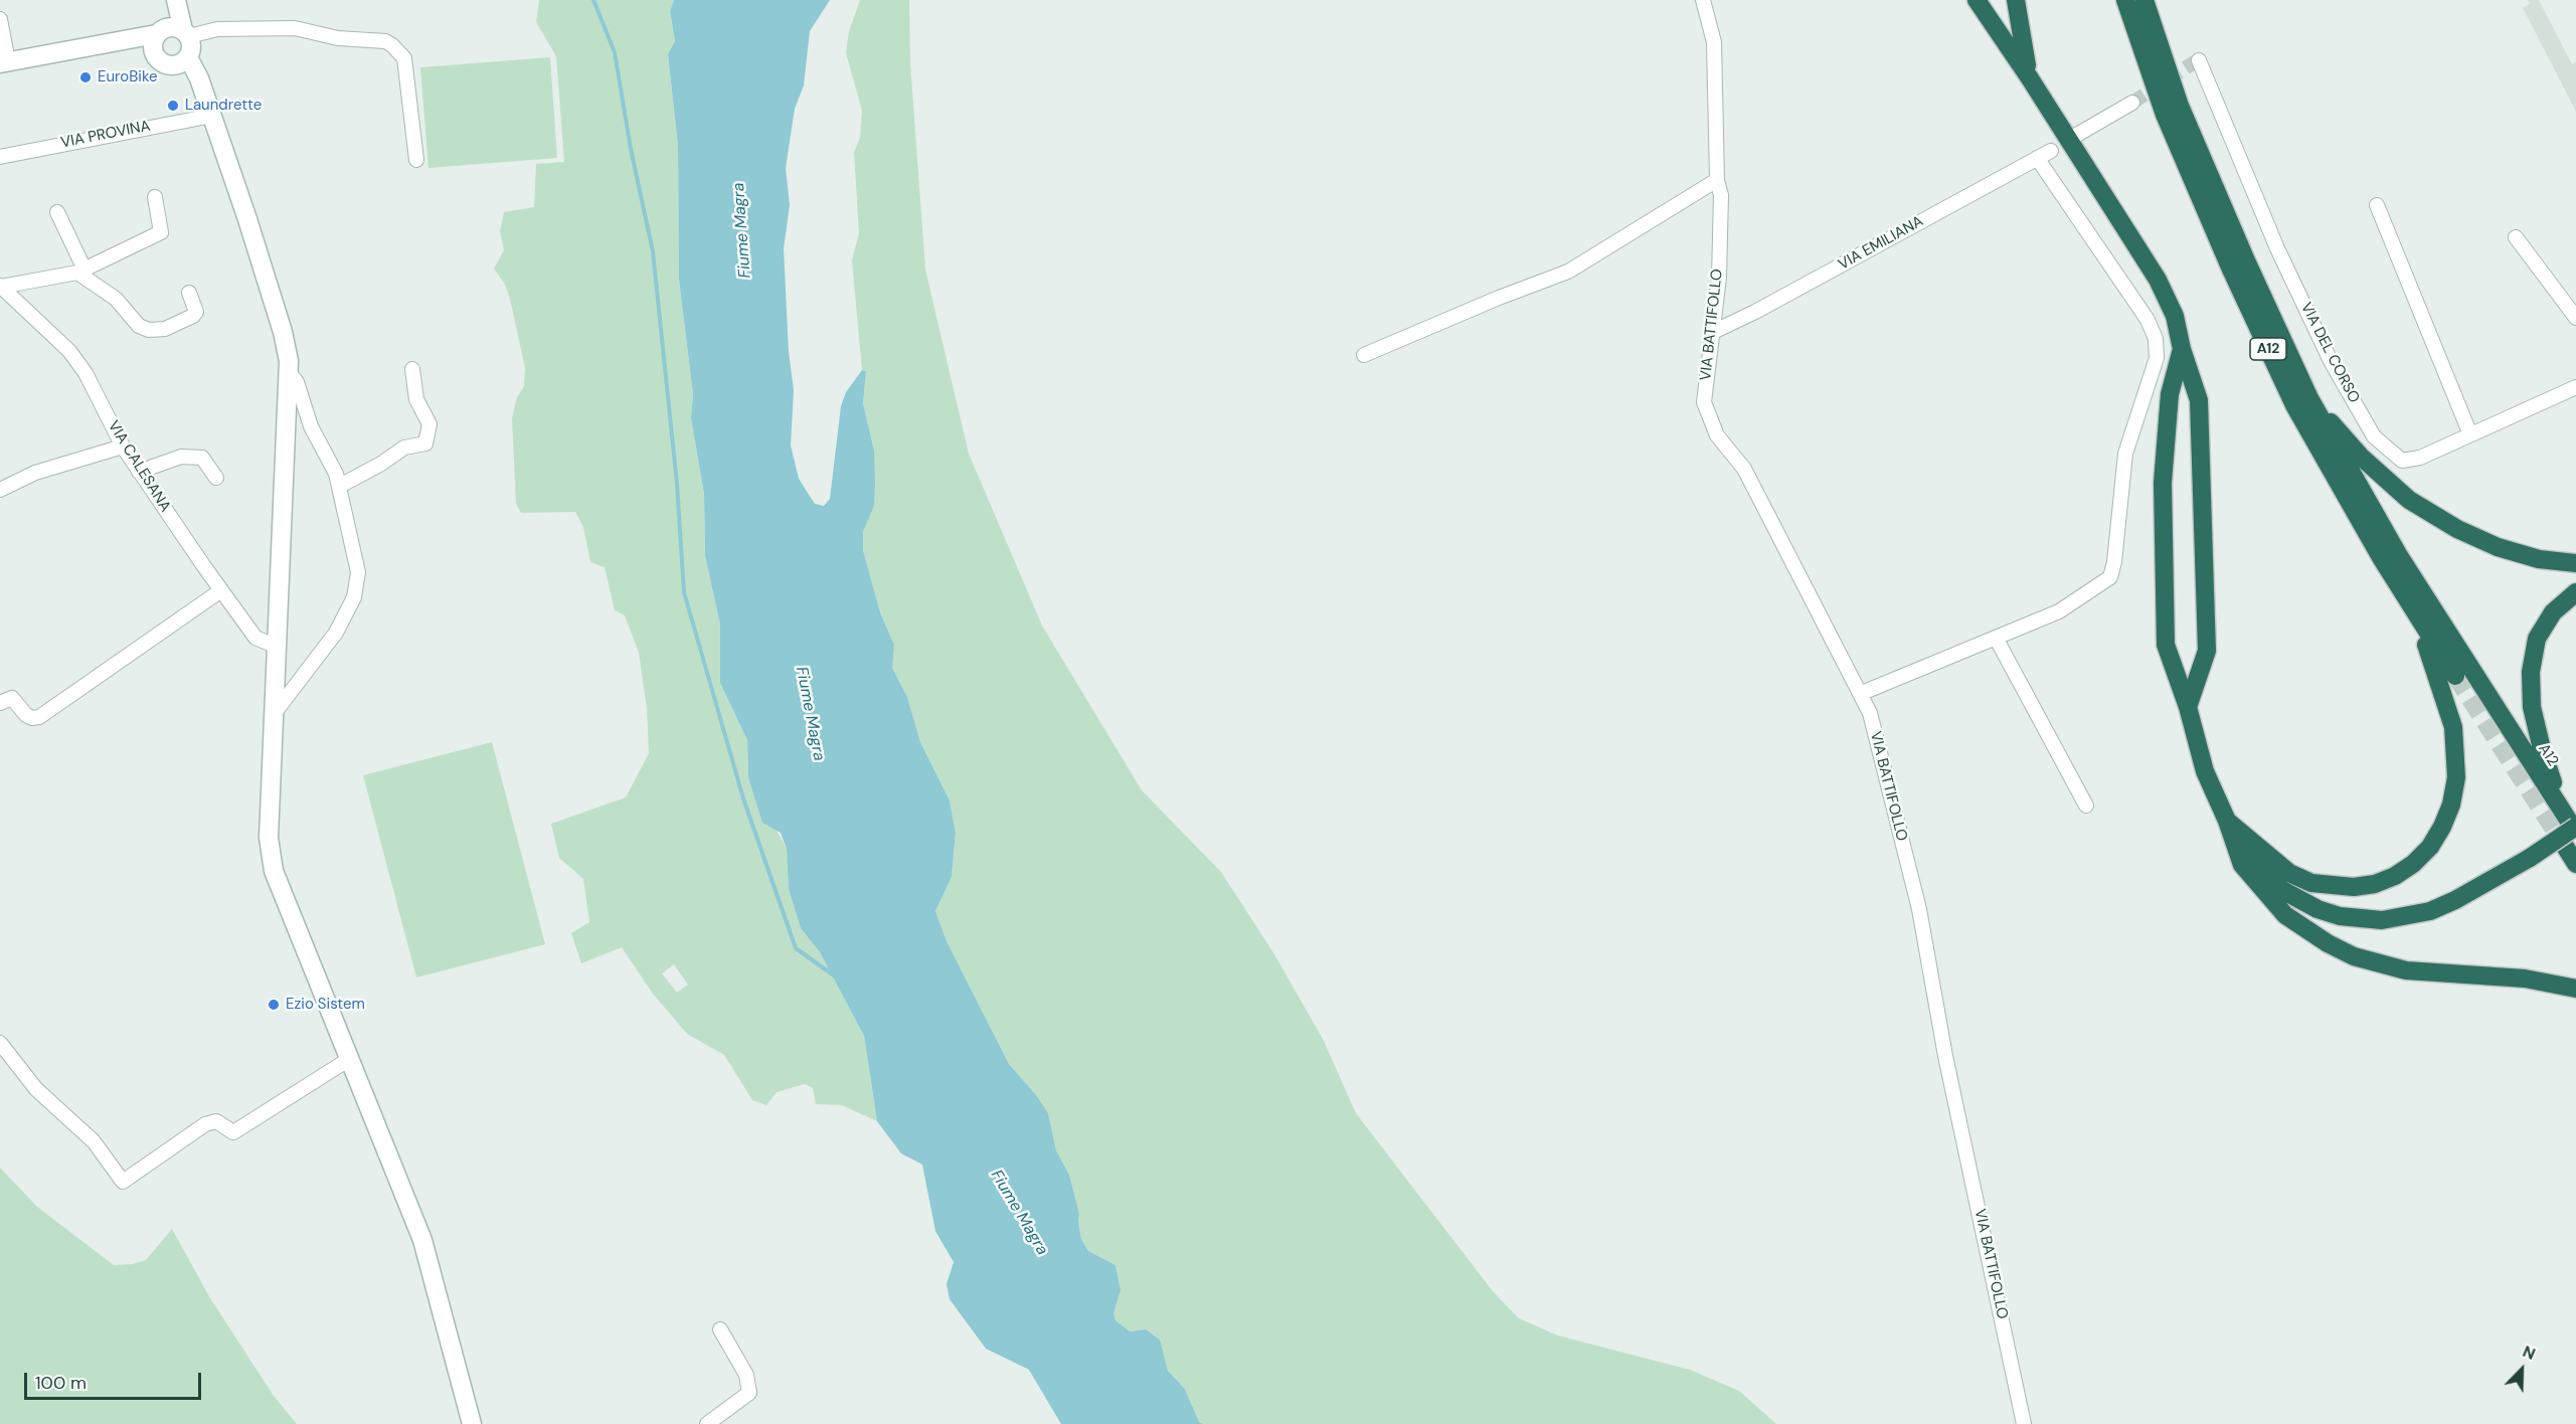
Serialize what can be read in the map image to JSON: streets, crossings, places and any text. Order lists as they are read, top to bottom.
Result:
{
  "streets": {
    "highway": ["A12"],
    "street": [
      "VIA PROVINA",
      "VIA EMILIANA",
      "VIA BATTIFOLLO",
      "VIA DEL CORSO",
      "VIA CALESANA"
    ]
  },
  "crossings": [
    ["VIA EMILIANA", "VIA BATTIFOLLO"]
  ],
  "water": ["Fiume Magra"],
  "places": ["EuroBike", "Laundrette", "Ezio Sistem"],
  "scale_bar": "100 m",
  "north": "top right"
}
